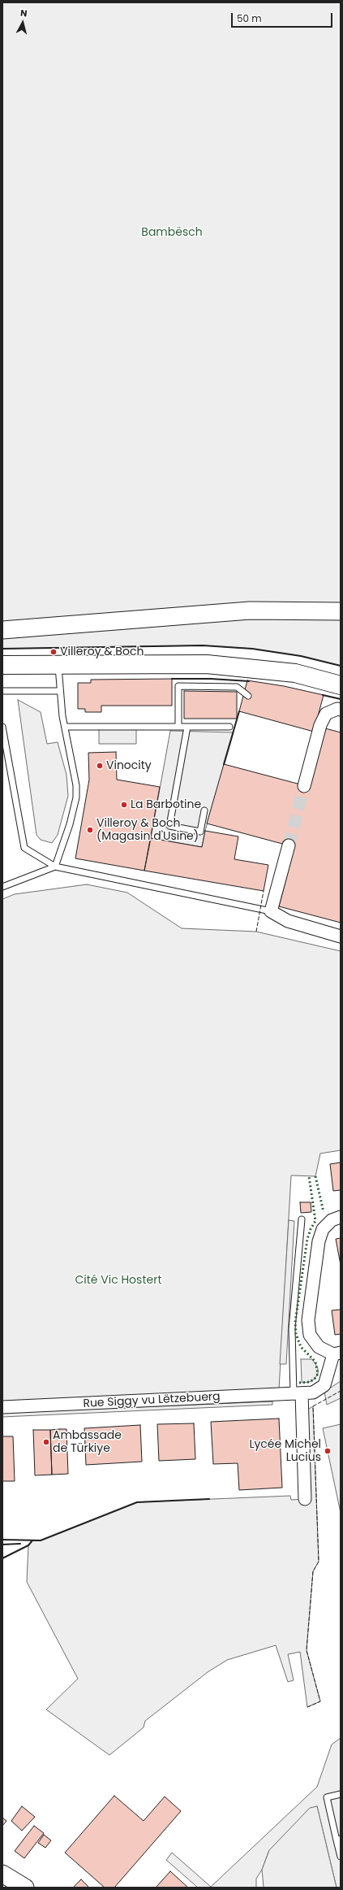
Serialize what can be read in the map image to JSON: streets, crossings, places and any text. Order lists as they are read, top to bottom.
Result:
{
  "streets": {
    "street": ["Rue Siggy vu Lëtzebuerg"]
  },
  "parks": ["Bambësch", "Cité Vic Hostert"],
  "places": [
    "Villeroy & Boch",
    "Vinocity",
    "La Barbotine",
    "Villeroy & Boch (Magasin d'Usine)",
    "Ambassade de Türkiye",
    "Lycée Michel Lucius"
  ],
  "scale_bar": "50 m",
  "north": "top"
}
